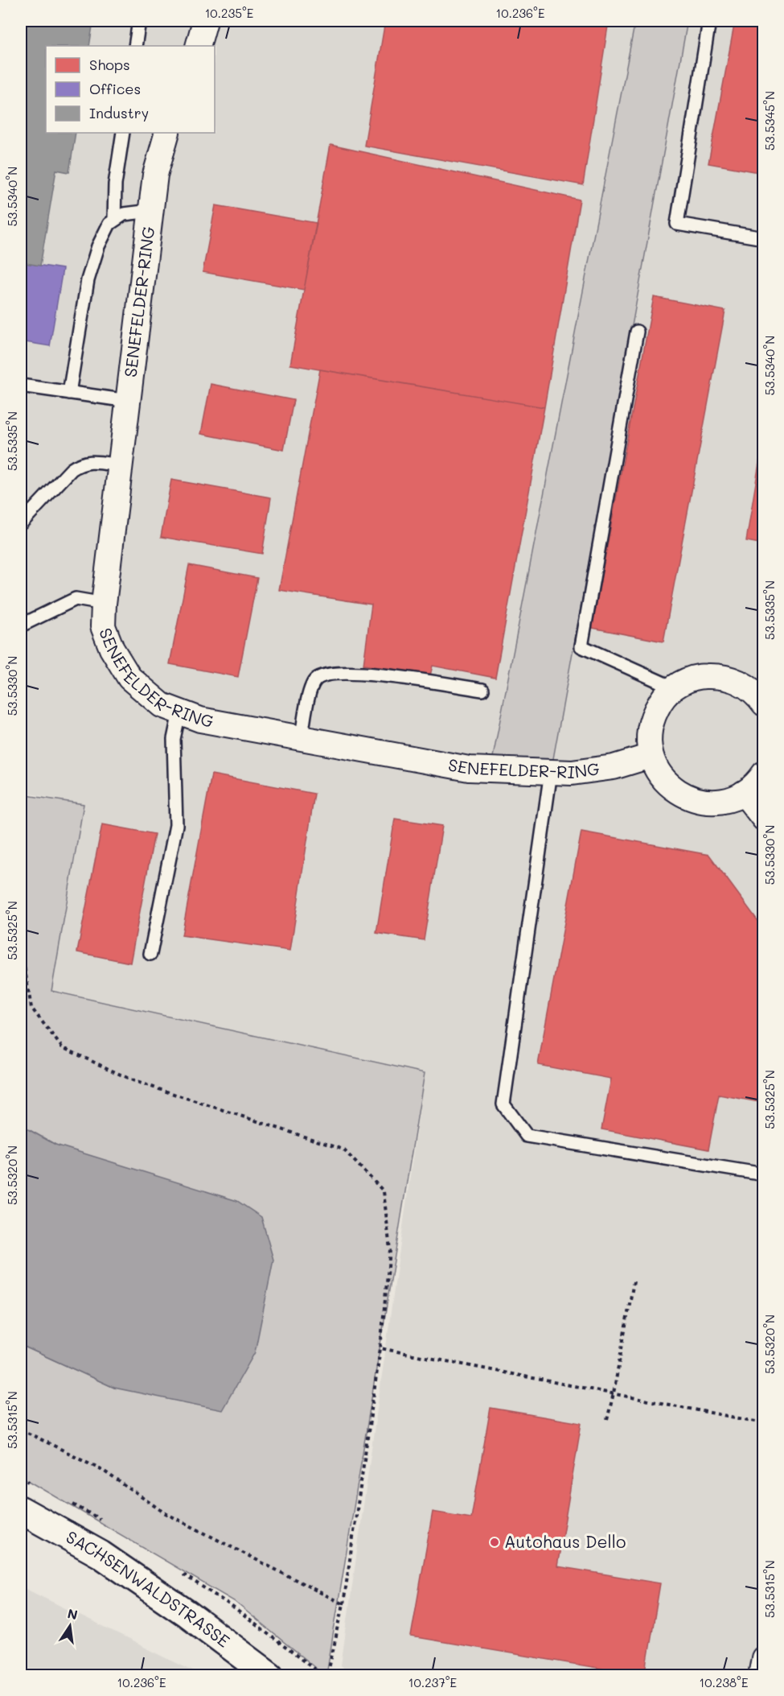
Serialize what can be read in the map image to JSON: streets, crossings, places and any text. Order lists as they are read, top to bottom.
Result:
{
  "streets": {
    "main road": ["SACHSENWALDSTRASSE"],
    "street": ["SENEFELDER-RING"]
  },
  "places": ["Autohaus Dello"],
  "legend": ["Shops", "Offices", "Industry"],
  "north": "top",
  "coordinates": [
    "10.235°E",
    "10.236°E",
    "53.5345°N",
    "53.5340°N",
    "53.5335°N",
    "53.5330°N",
    "53.5325°N",
    "53.5320°N",
    "53.5315°N",
    "10.237°E",
    "10.238°E"
  ]
}
